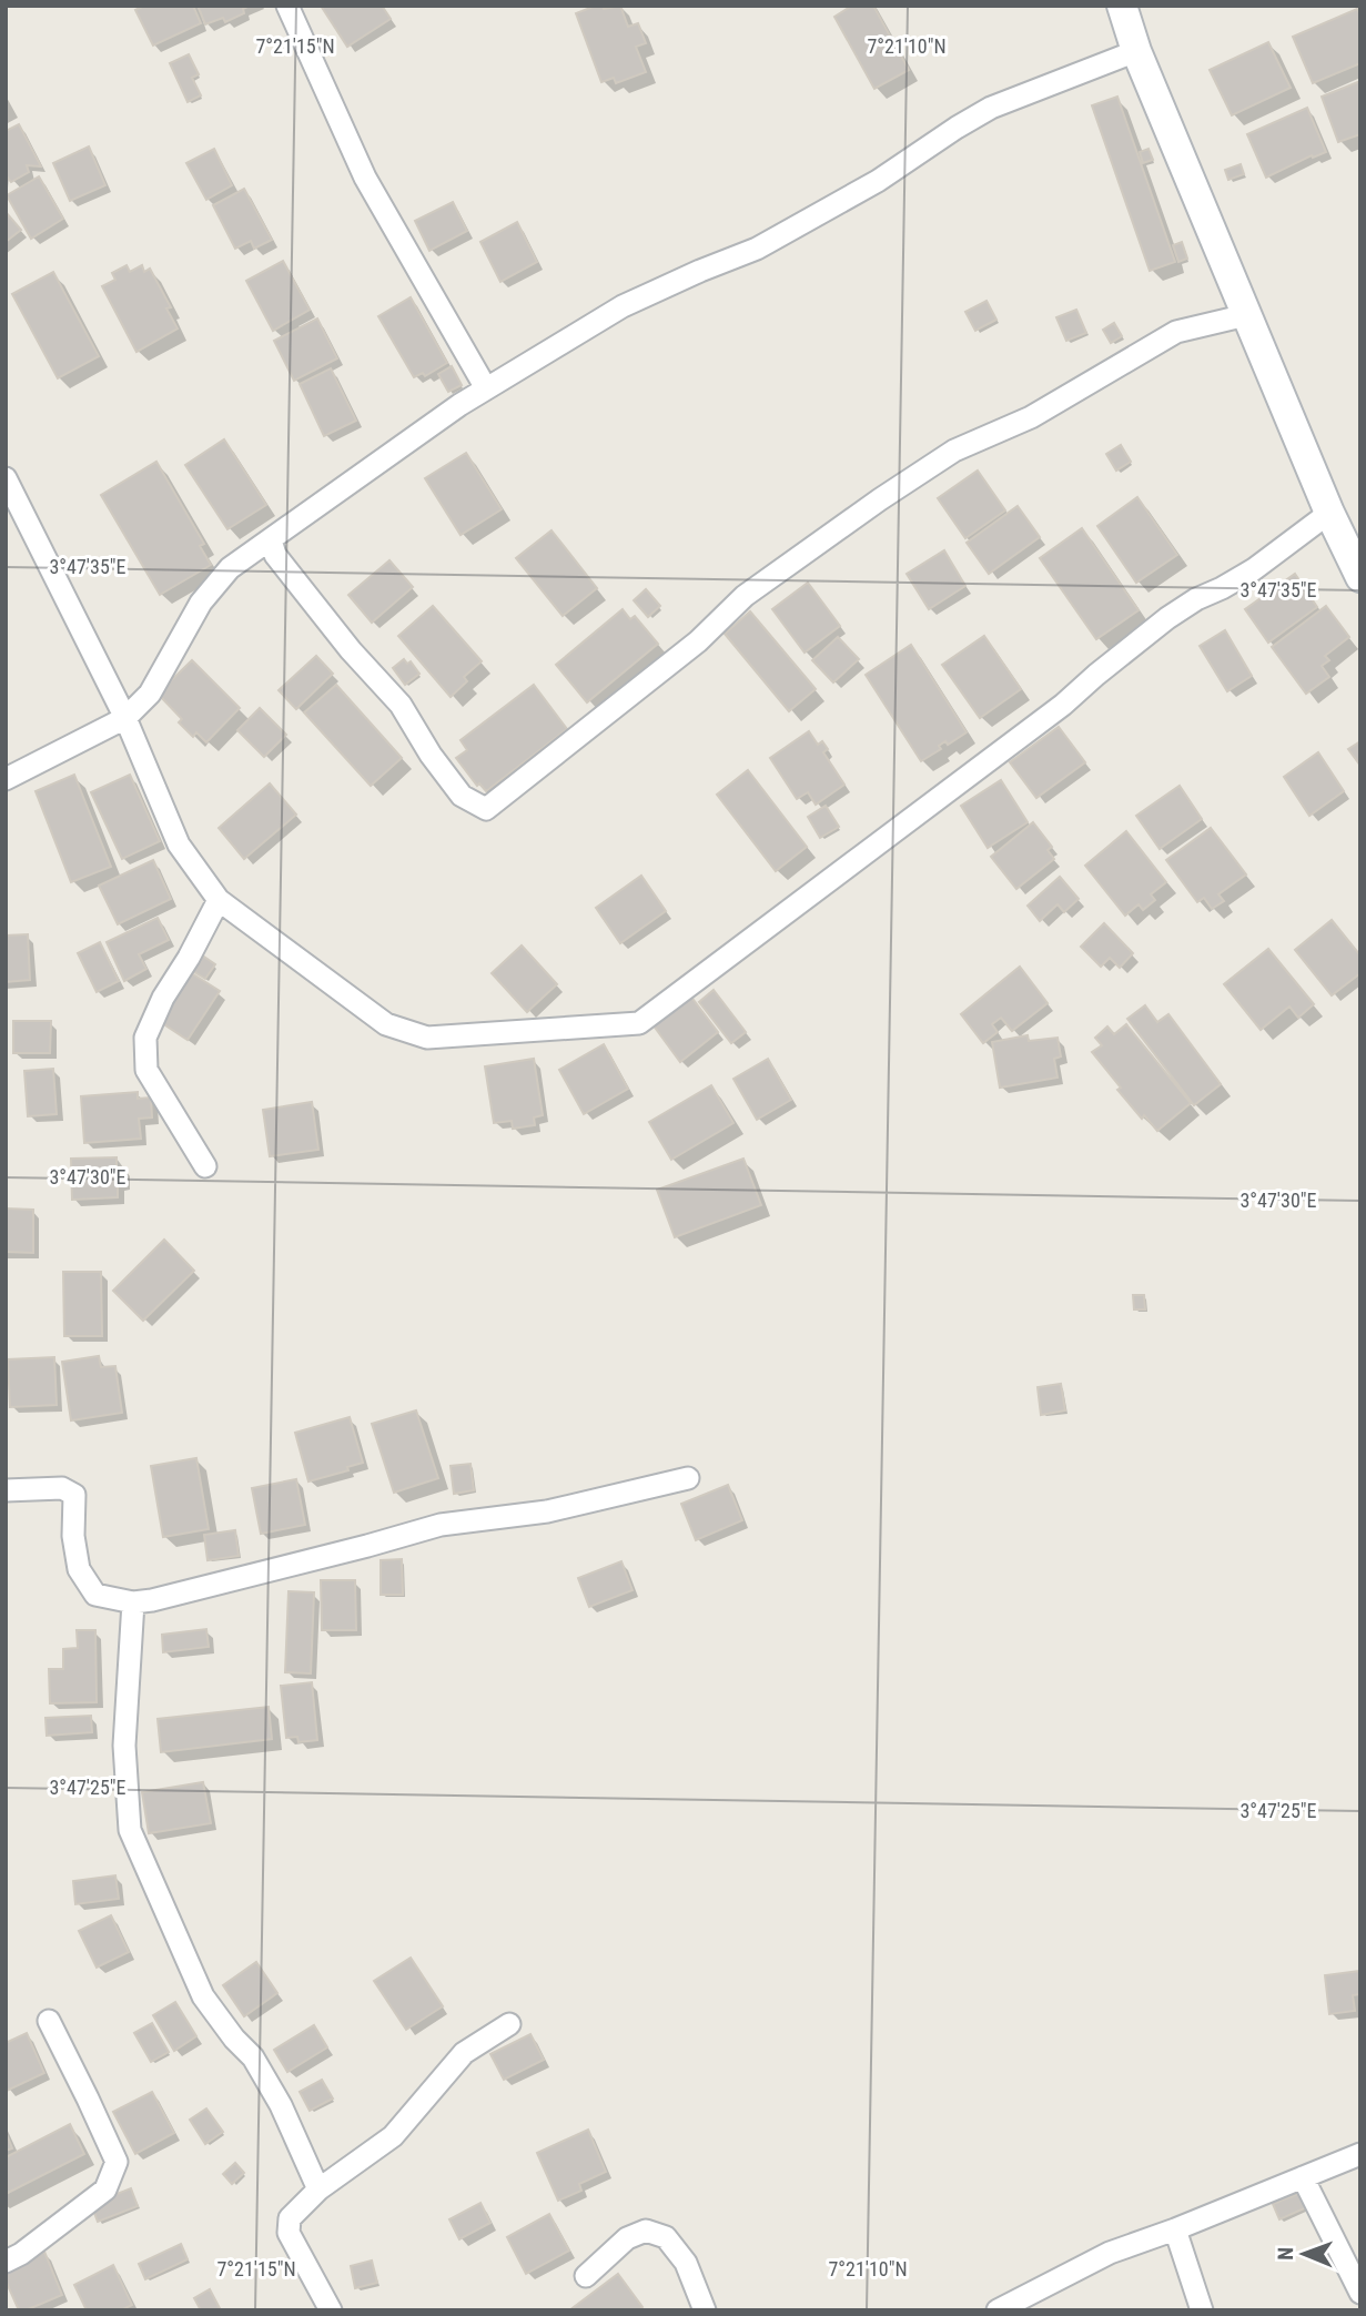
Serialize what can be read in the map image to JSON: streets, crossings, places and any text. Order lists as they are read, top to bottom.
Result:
{
  "north": "left",
  "coordinates": [
    "7°21'15\"N",
    "7°21'10\"N",
    "3°47'35\"E",
    "3°47'30\"E",
    "3°47'25\"E"
  ]
}
